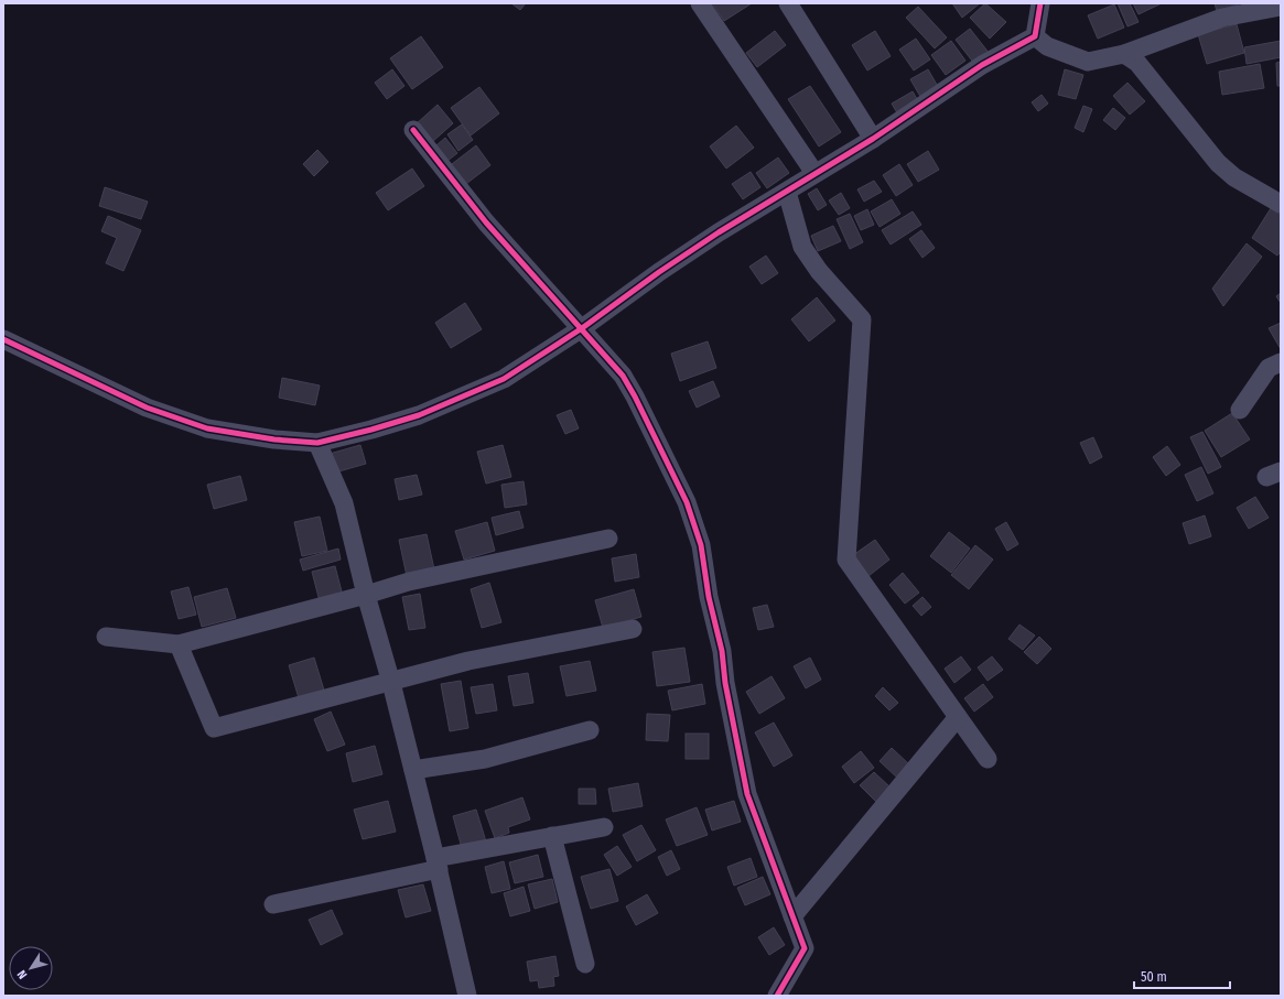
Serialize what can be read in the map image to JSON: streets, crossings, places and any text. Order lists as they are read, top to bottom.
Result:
{
  "scale_bar": "50 m",
  "north": "bottom left"
}
